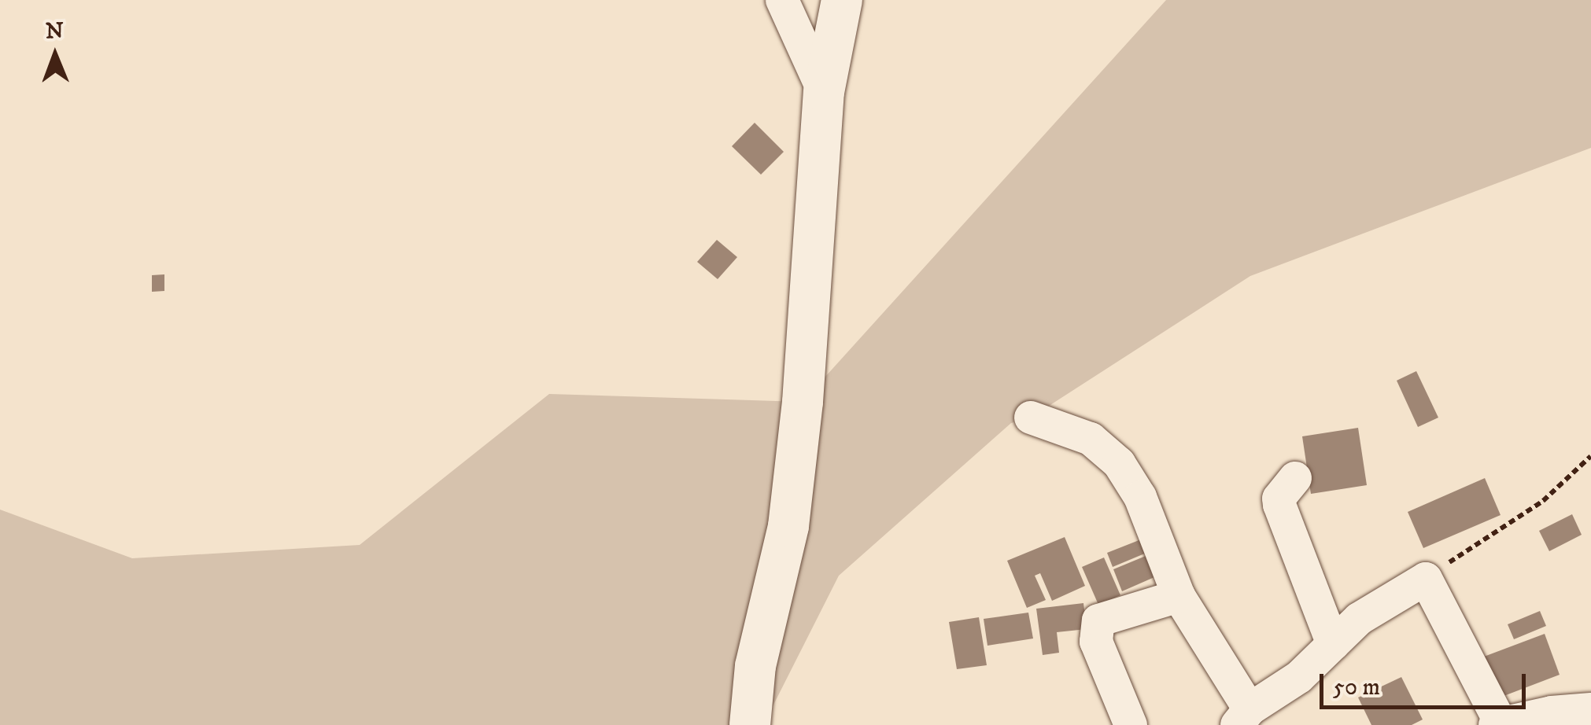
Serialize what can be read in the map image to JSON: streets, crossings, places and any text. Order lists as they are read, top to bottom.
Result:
{
  "scale_bar": "50 m",
  "north": "top"
}
